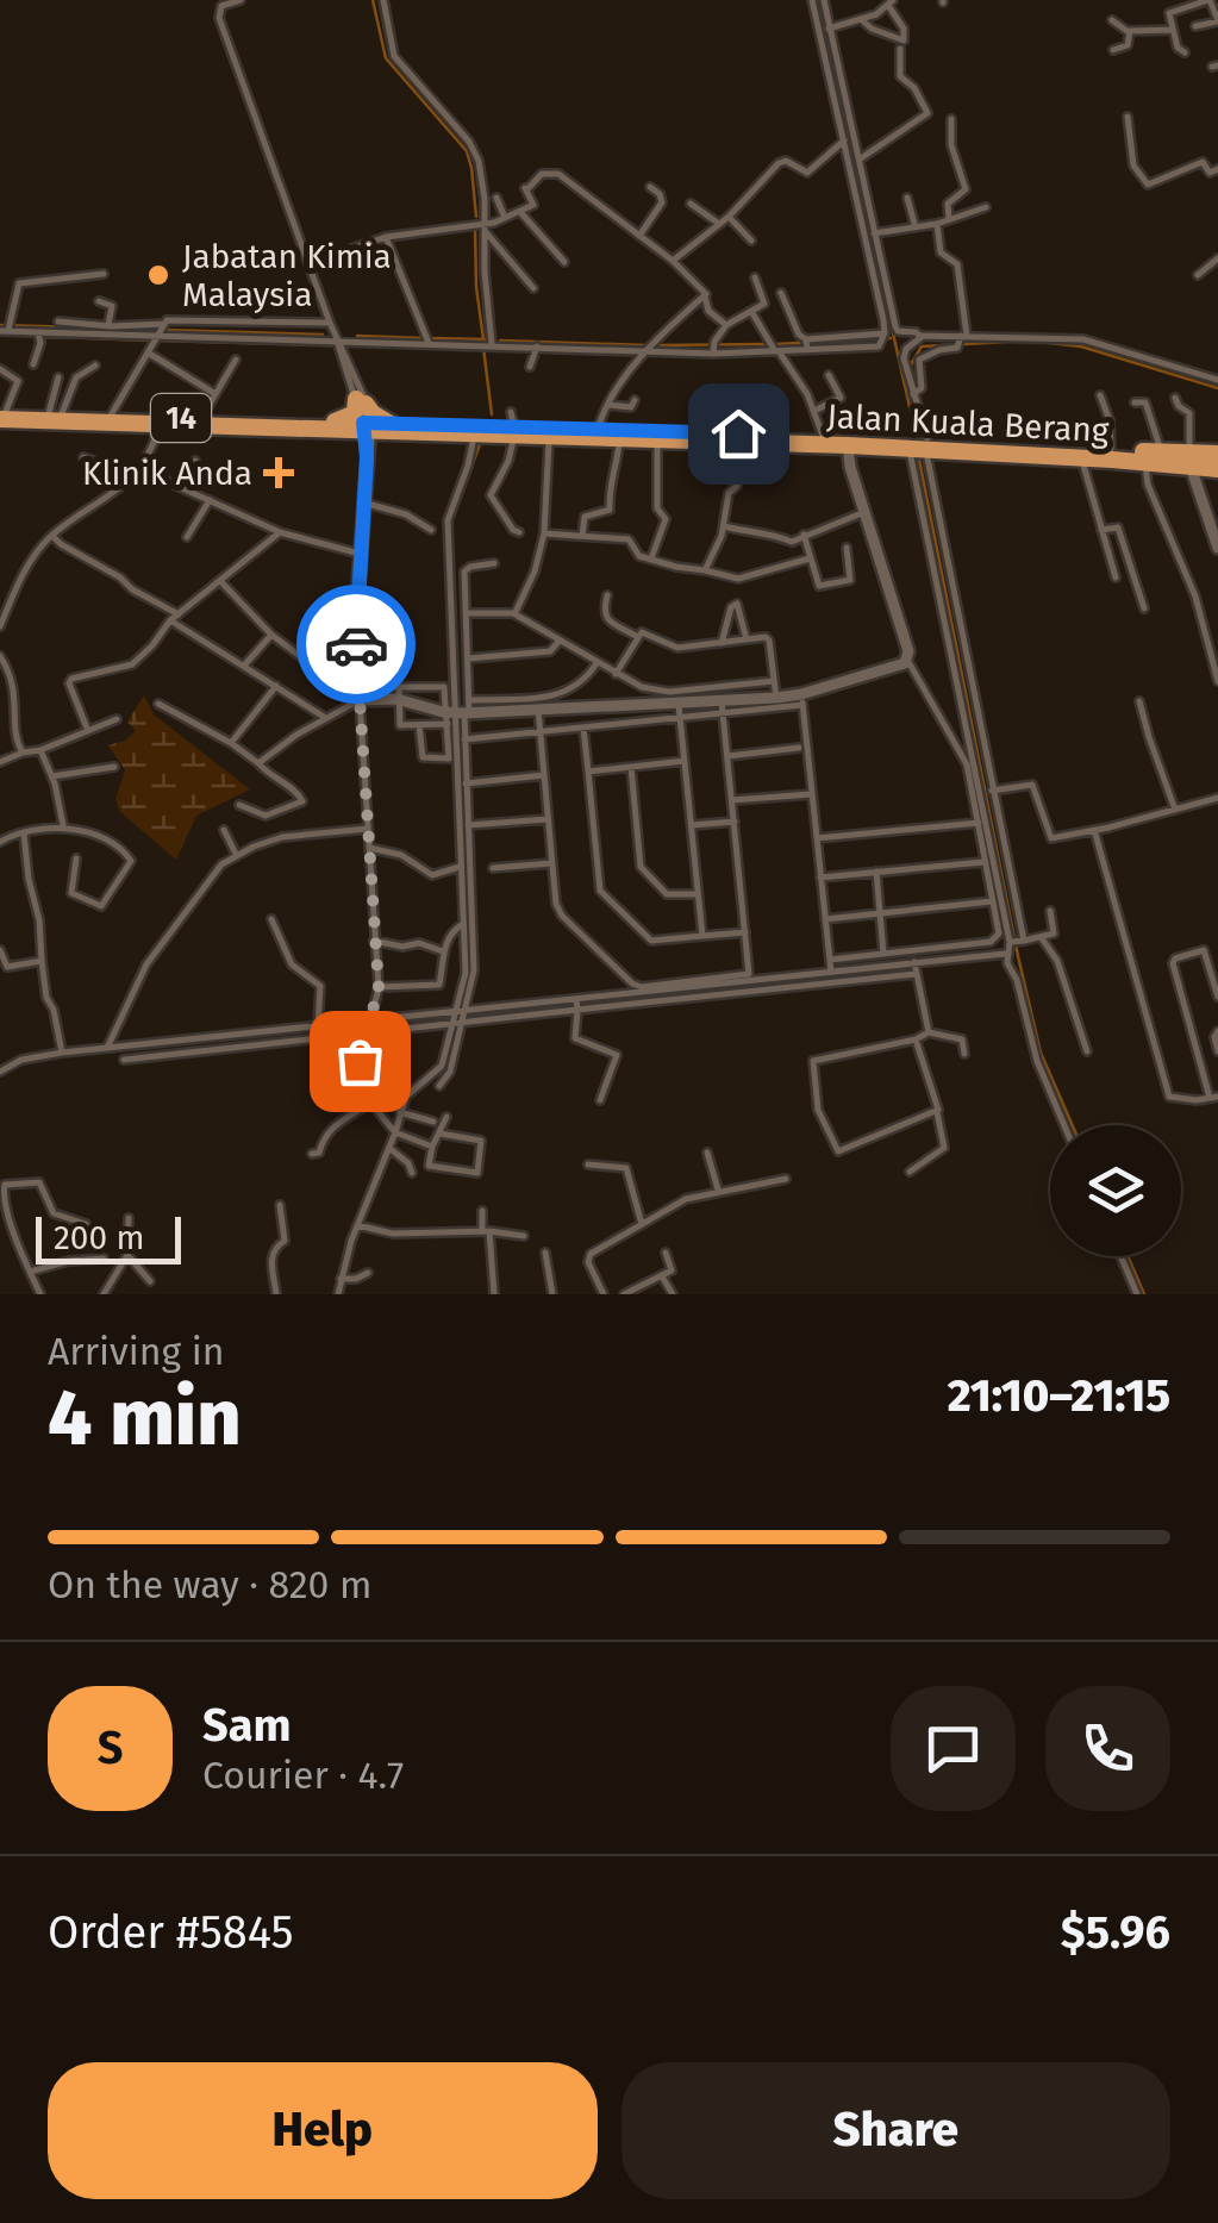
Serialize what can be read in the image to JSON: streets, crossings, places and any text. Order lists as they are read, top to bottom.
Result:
{
  "streets": {
    "highway": ["14", "Jalan Kuala Berang"]
  },
  "places": {
    "other": ["Jabatan Kimia Malaysia"],
    "health": ["Klinik Anda"]
  },
  "scale_bar": "200 m",
  "page": {
    "scale": "200 m",
    "heading": ["4 min", "Arriving in", "21:10–21:15"],
    "panel": [
      "Sam",
      "Courier · 4.7",
      "Order #5845",
      "$5.96"
    ],
    "bar": "On the way · 820 m",
    "round": "S",
    "buttons": ["Help", "Share"]
  }
}
